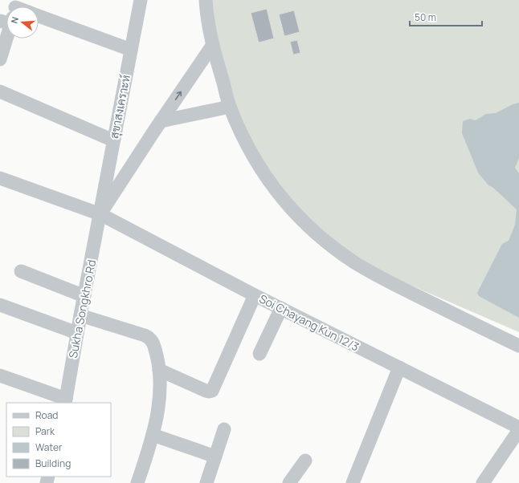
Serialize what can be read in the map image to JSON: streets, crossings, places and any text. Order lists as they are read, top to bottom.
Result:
{
  "streets": {
    "street": ["สุขาสงเคราะห์", "Sukha Songkhro Rd", "Soi Chayang Kun 12/3"]
  },
  "crossings": [
    ["สุขาสงเคราะห์", "Sukha Songkhro Rd"],
    ["สุขาสงเคราะห์", "Soi Chayang Kun 12/3"],
    ["Sukha Songkhro Rd", "Soi Chayang Kun 12/3"]
  ],
  "legend": [
    "Road",
    "Park",
    "Water",
    "Building"
  ],
  "scale_bar": "50 m",
  "north": "left"
}
